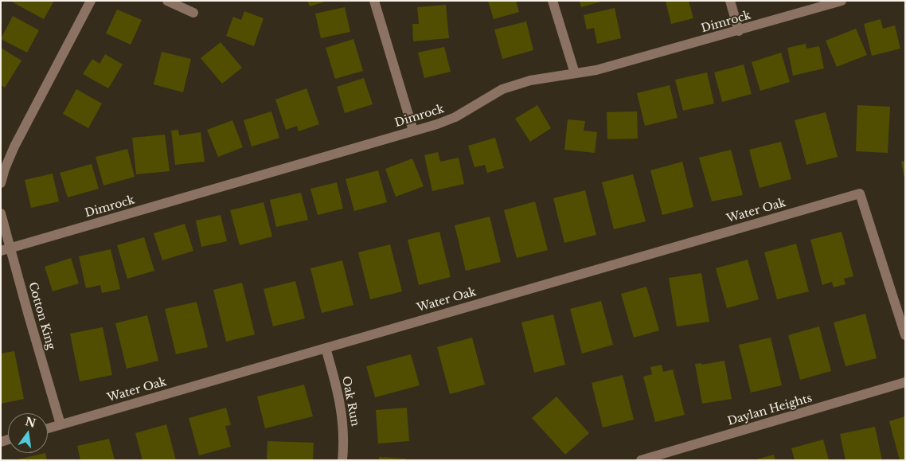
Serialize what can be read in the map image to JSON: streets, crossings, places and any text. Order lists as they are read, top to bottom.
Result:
{
  "streets": {
    "street": [
      "Dimrock",
      "Water Oak",
      "Cotton King",
      "Oak Run",
      "Daylan Heights"
    ]
  },
  "crossings": [
    ["Dimrock", "Cotton King"],
    ["Water Oak", "Cotton King"],
    ["Water Oak", "Oak Run"]
  ],
  "north": "top"
}
